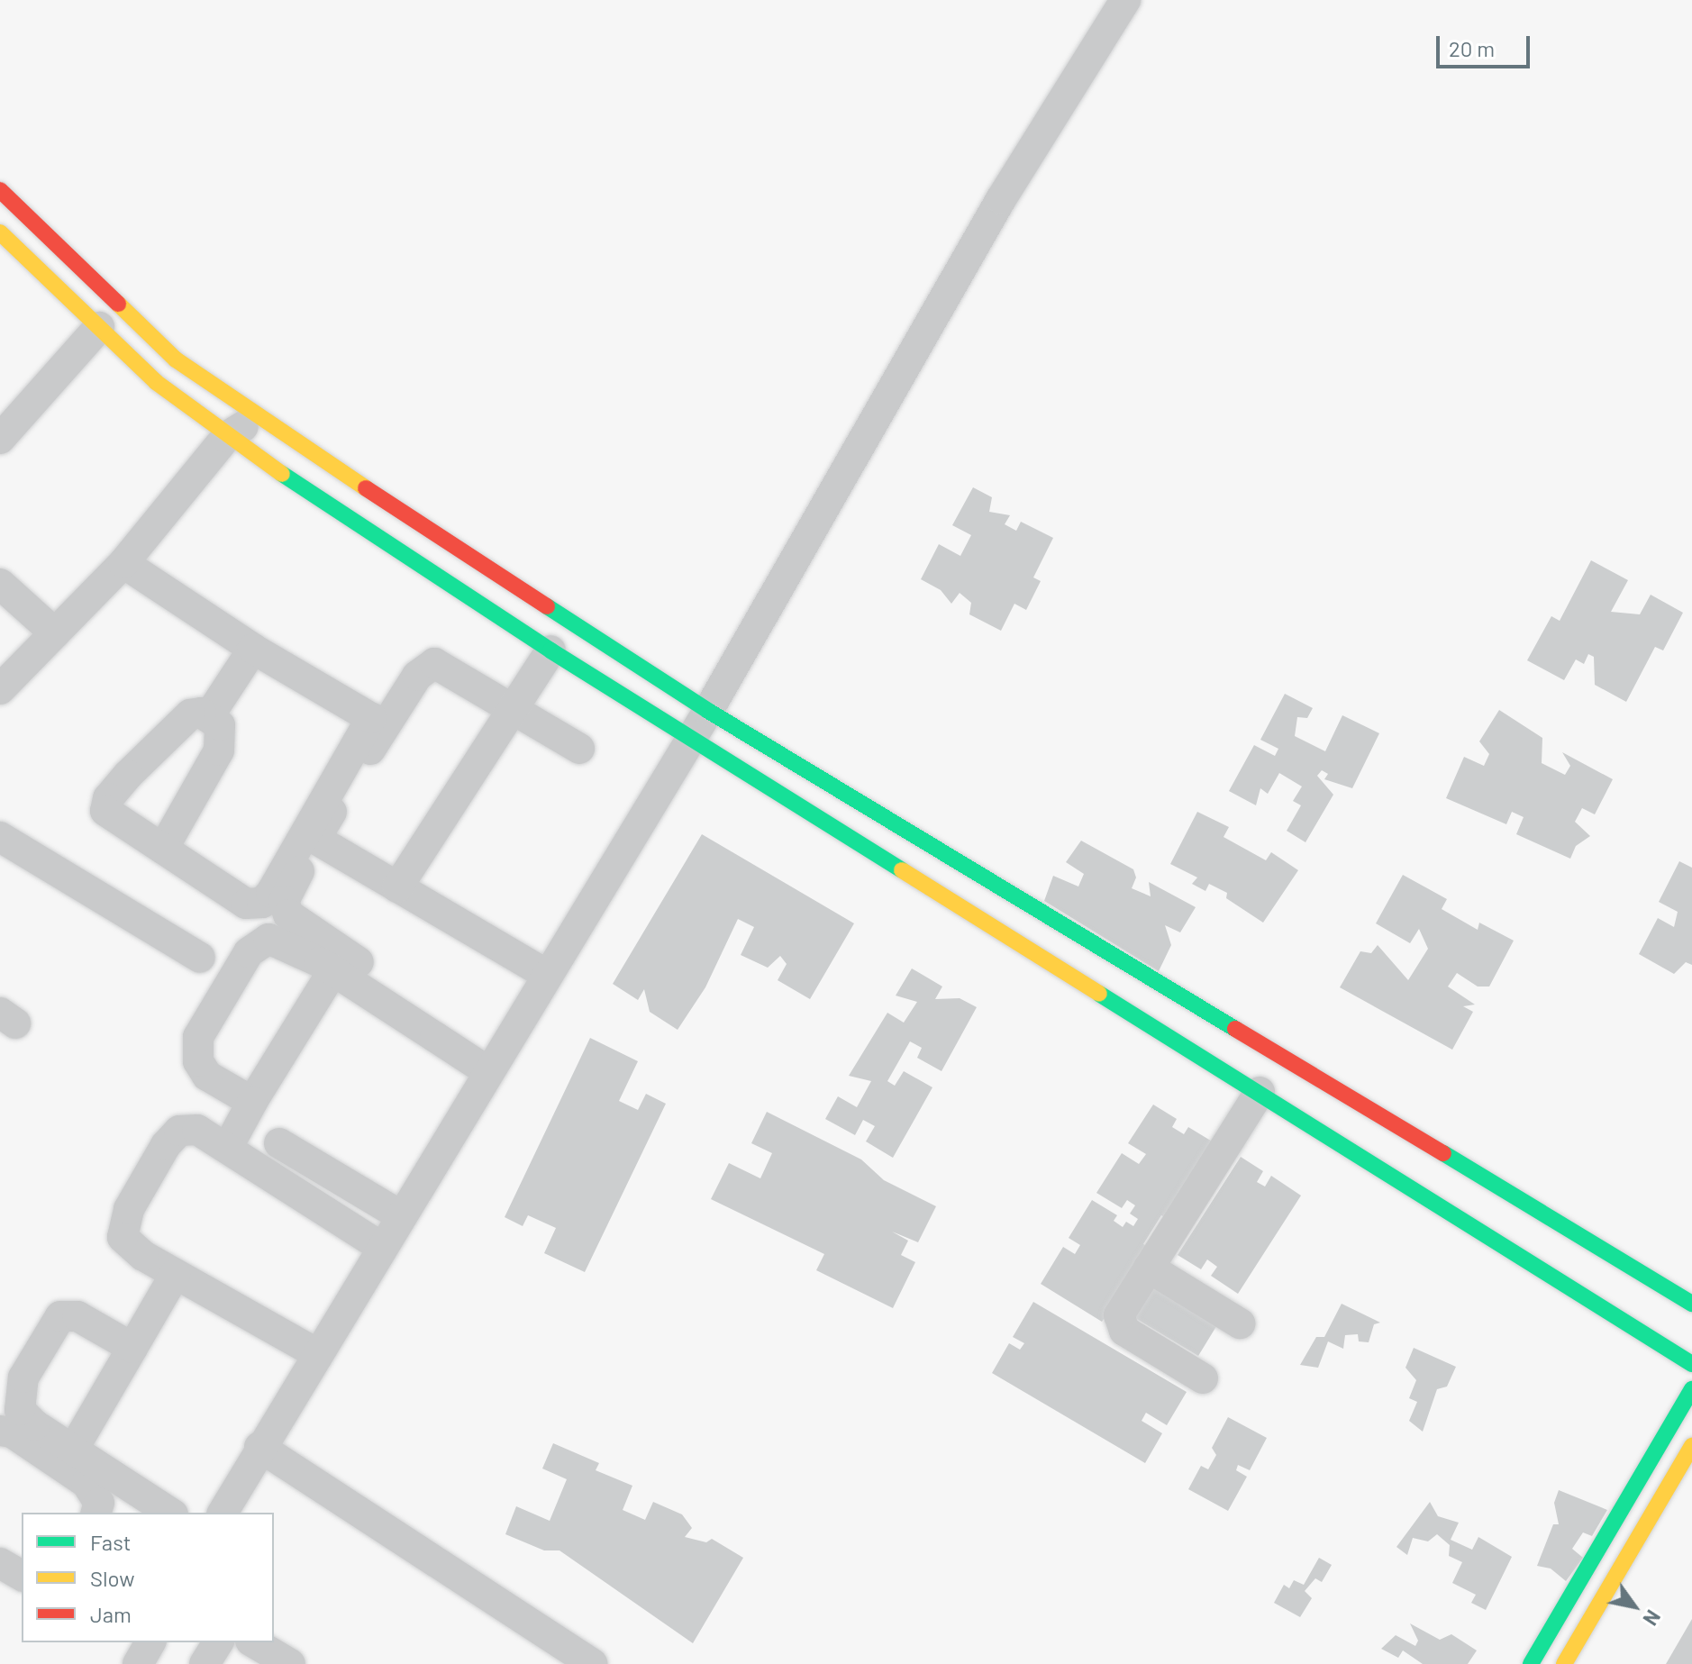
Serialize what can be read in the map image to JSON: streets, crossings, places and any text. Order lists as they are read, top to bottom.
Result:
{
  "legend": ["Fast", "Slow", "Jam"],
  "scale_bar": "20 m",
  "north": "bottom right"
}
